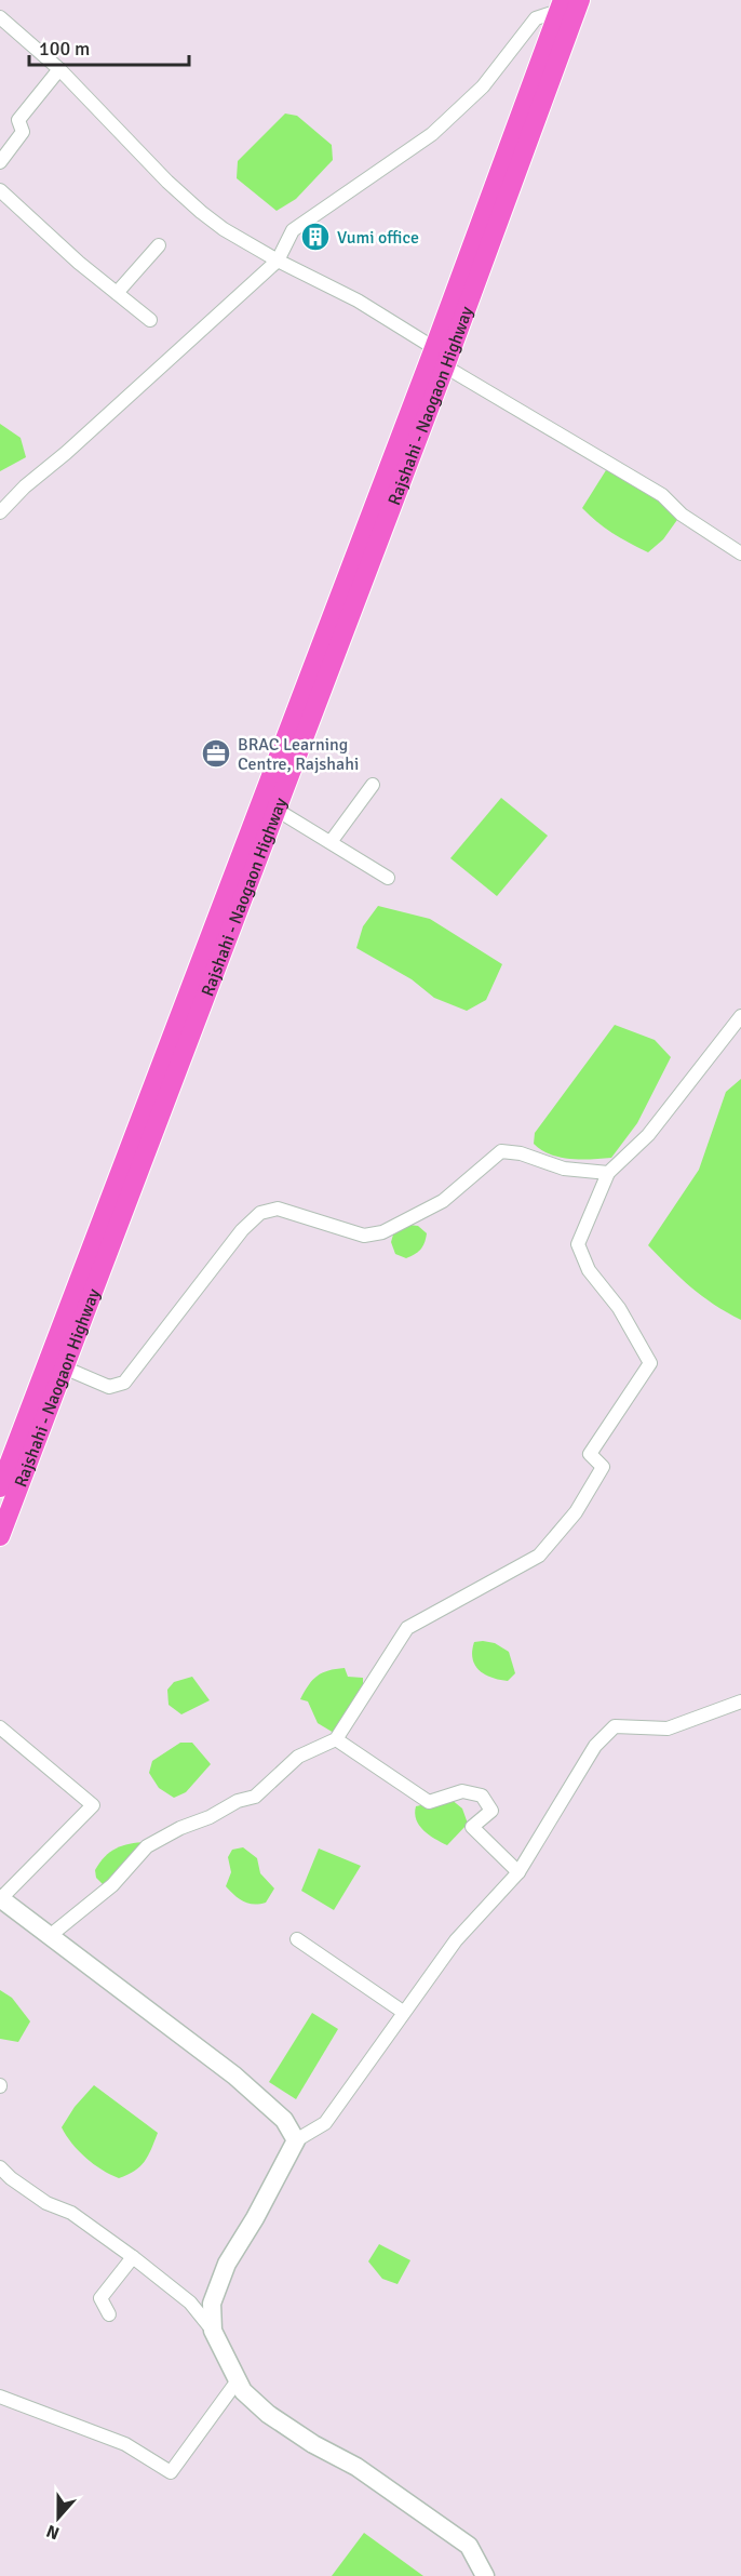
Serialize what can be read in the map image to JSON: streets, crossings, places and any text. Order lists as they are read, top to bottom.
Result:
{
  "streets": {
    "main road": ["Rajshahi - Naogaon Highway"]
  },
  "places": {
    "building": ["Vumi office"],
    "office": ["BRAC Learning Centre, Rajshahi"]
  },
  "scale_bar": "100 m",
  "north": "bottom"
}
